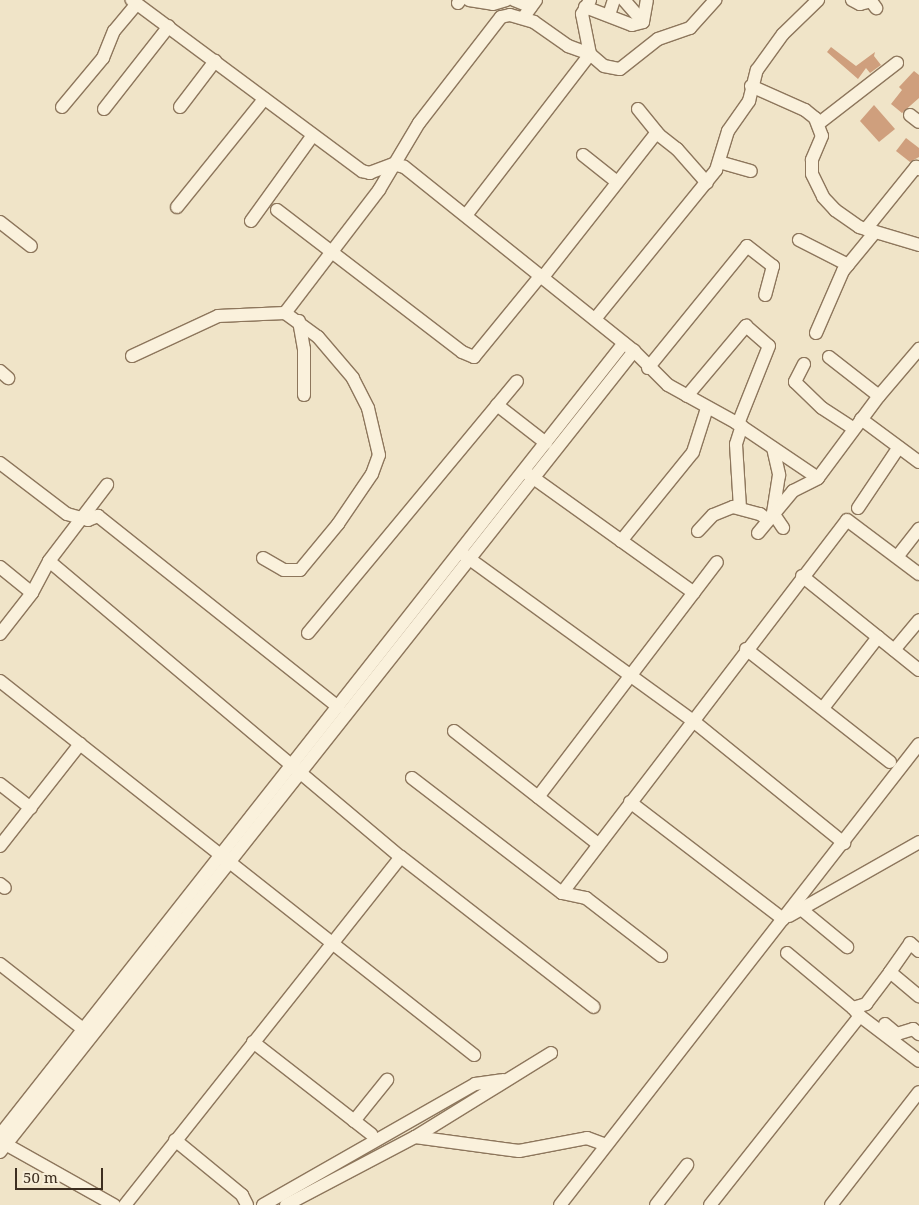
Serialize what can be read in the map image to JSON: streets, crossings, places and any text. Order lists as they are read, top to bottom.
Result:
{
  "scale_bar": "50 m"
}
